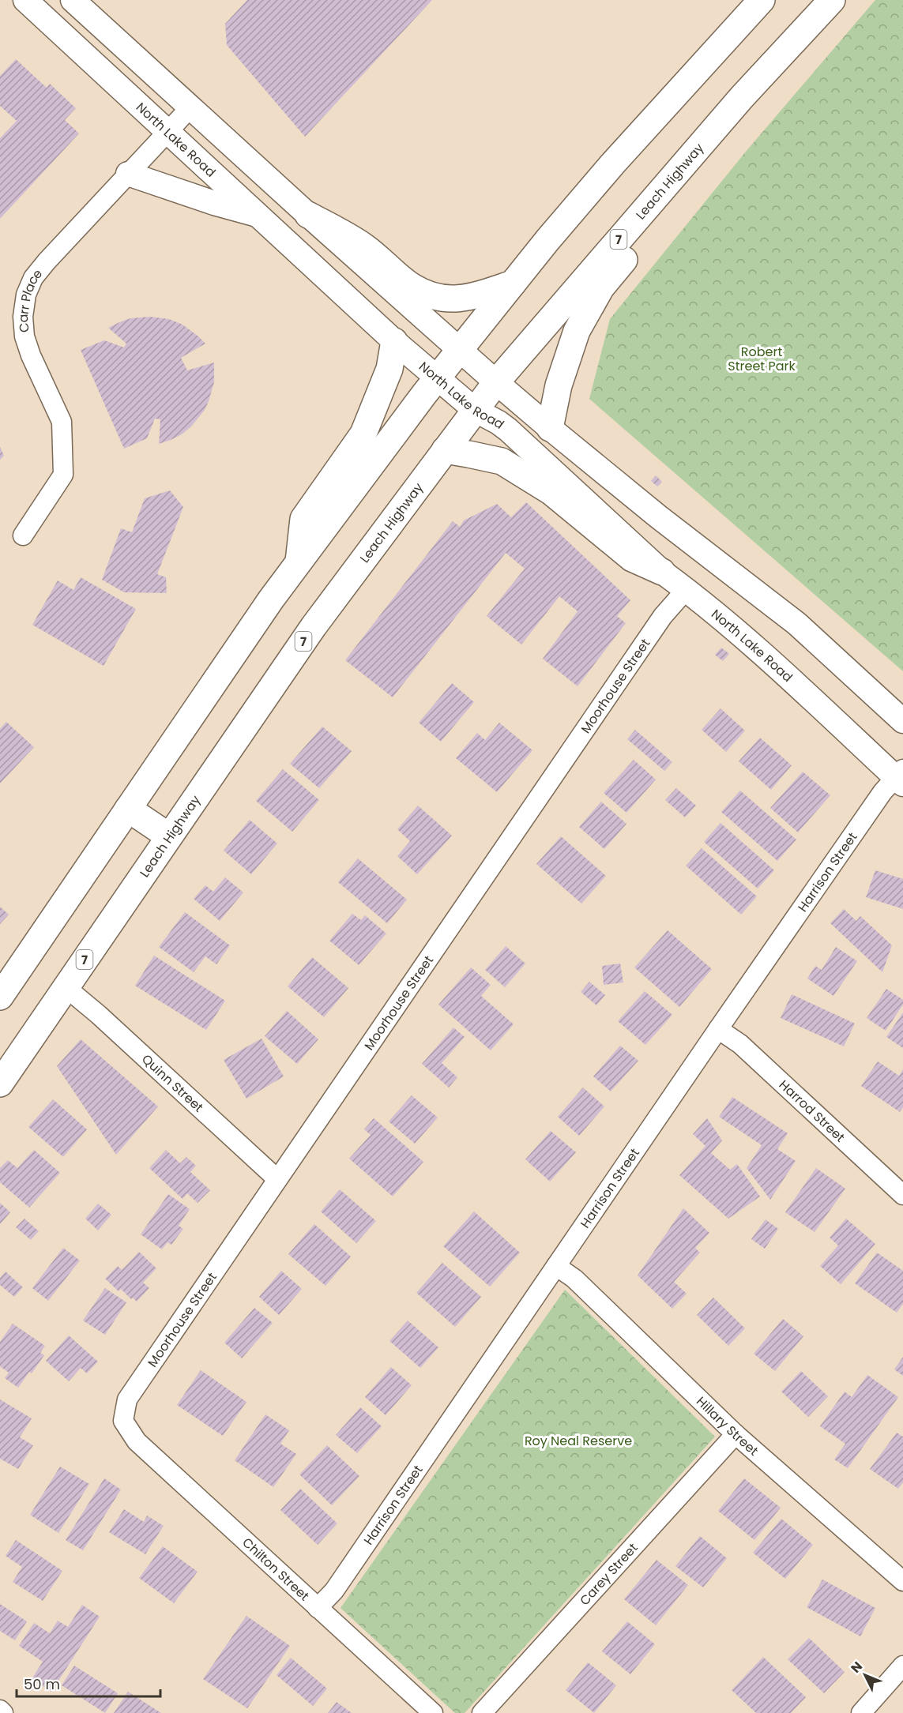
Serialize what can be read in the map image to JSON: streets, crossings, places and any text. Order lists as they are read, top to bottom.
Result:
{
  "streets": {
    "highway": ["Leach Highway", "7"],
    "main road": ["North Lake Road"],
    "street": [
      "Carr Place",
      "Moorhouse Street",
      "Harrison Street",
      "Quinn Street",
      "Harrod Street",
      "Hillary Street",
      "Chilton Street",
      "Carey Street"
    ]
  },
  "crossings": [
    ["North Lake Road", "Leach Highway"],
    ["North Lake Road", "Carr Place"],
    ["North Lake Road", "Moorhouse Street"],
    ["North Lake Road", "Harrison Street"],
    ["Leach Highway", "Quinn Street"],
    ["Moorhouse Street", "Quinn Street"],
    ["Moorhouse Street", "Chilton Street"],
    ["Harrison Street", "Harrod Street"],
    ["Harrison Street", "Hillary Street"],
    ["Harrison Street", "Chilton Street"],
    ["Hillary Street", "Carey Street"]
  ],
  "parks": ["Robert Street Park", "Roy Neal Reserve"],
  "scale_bar": "50 m",
  "north": "top left"
}
